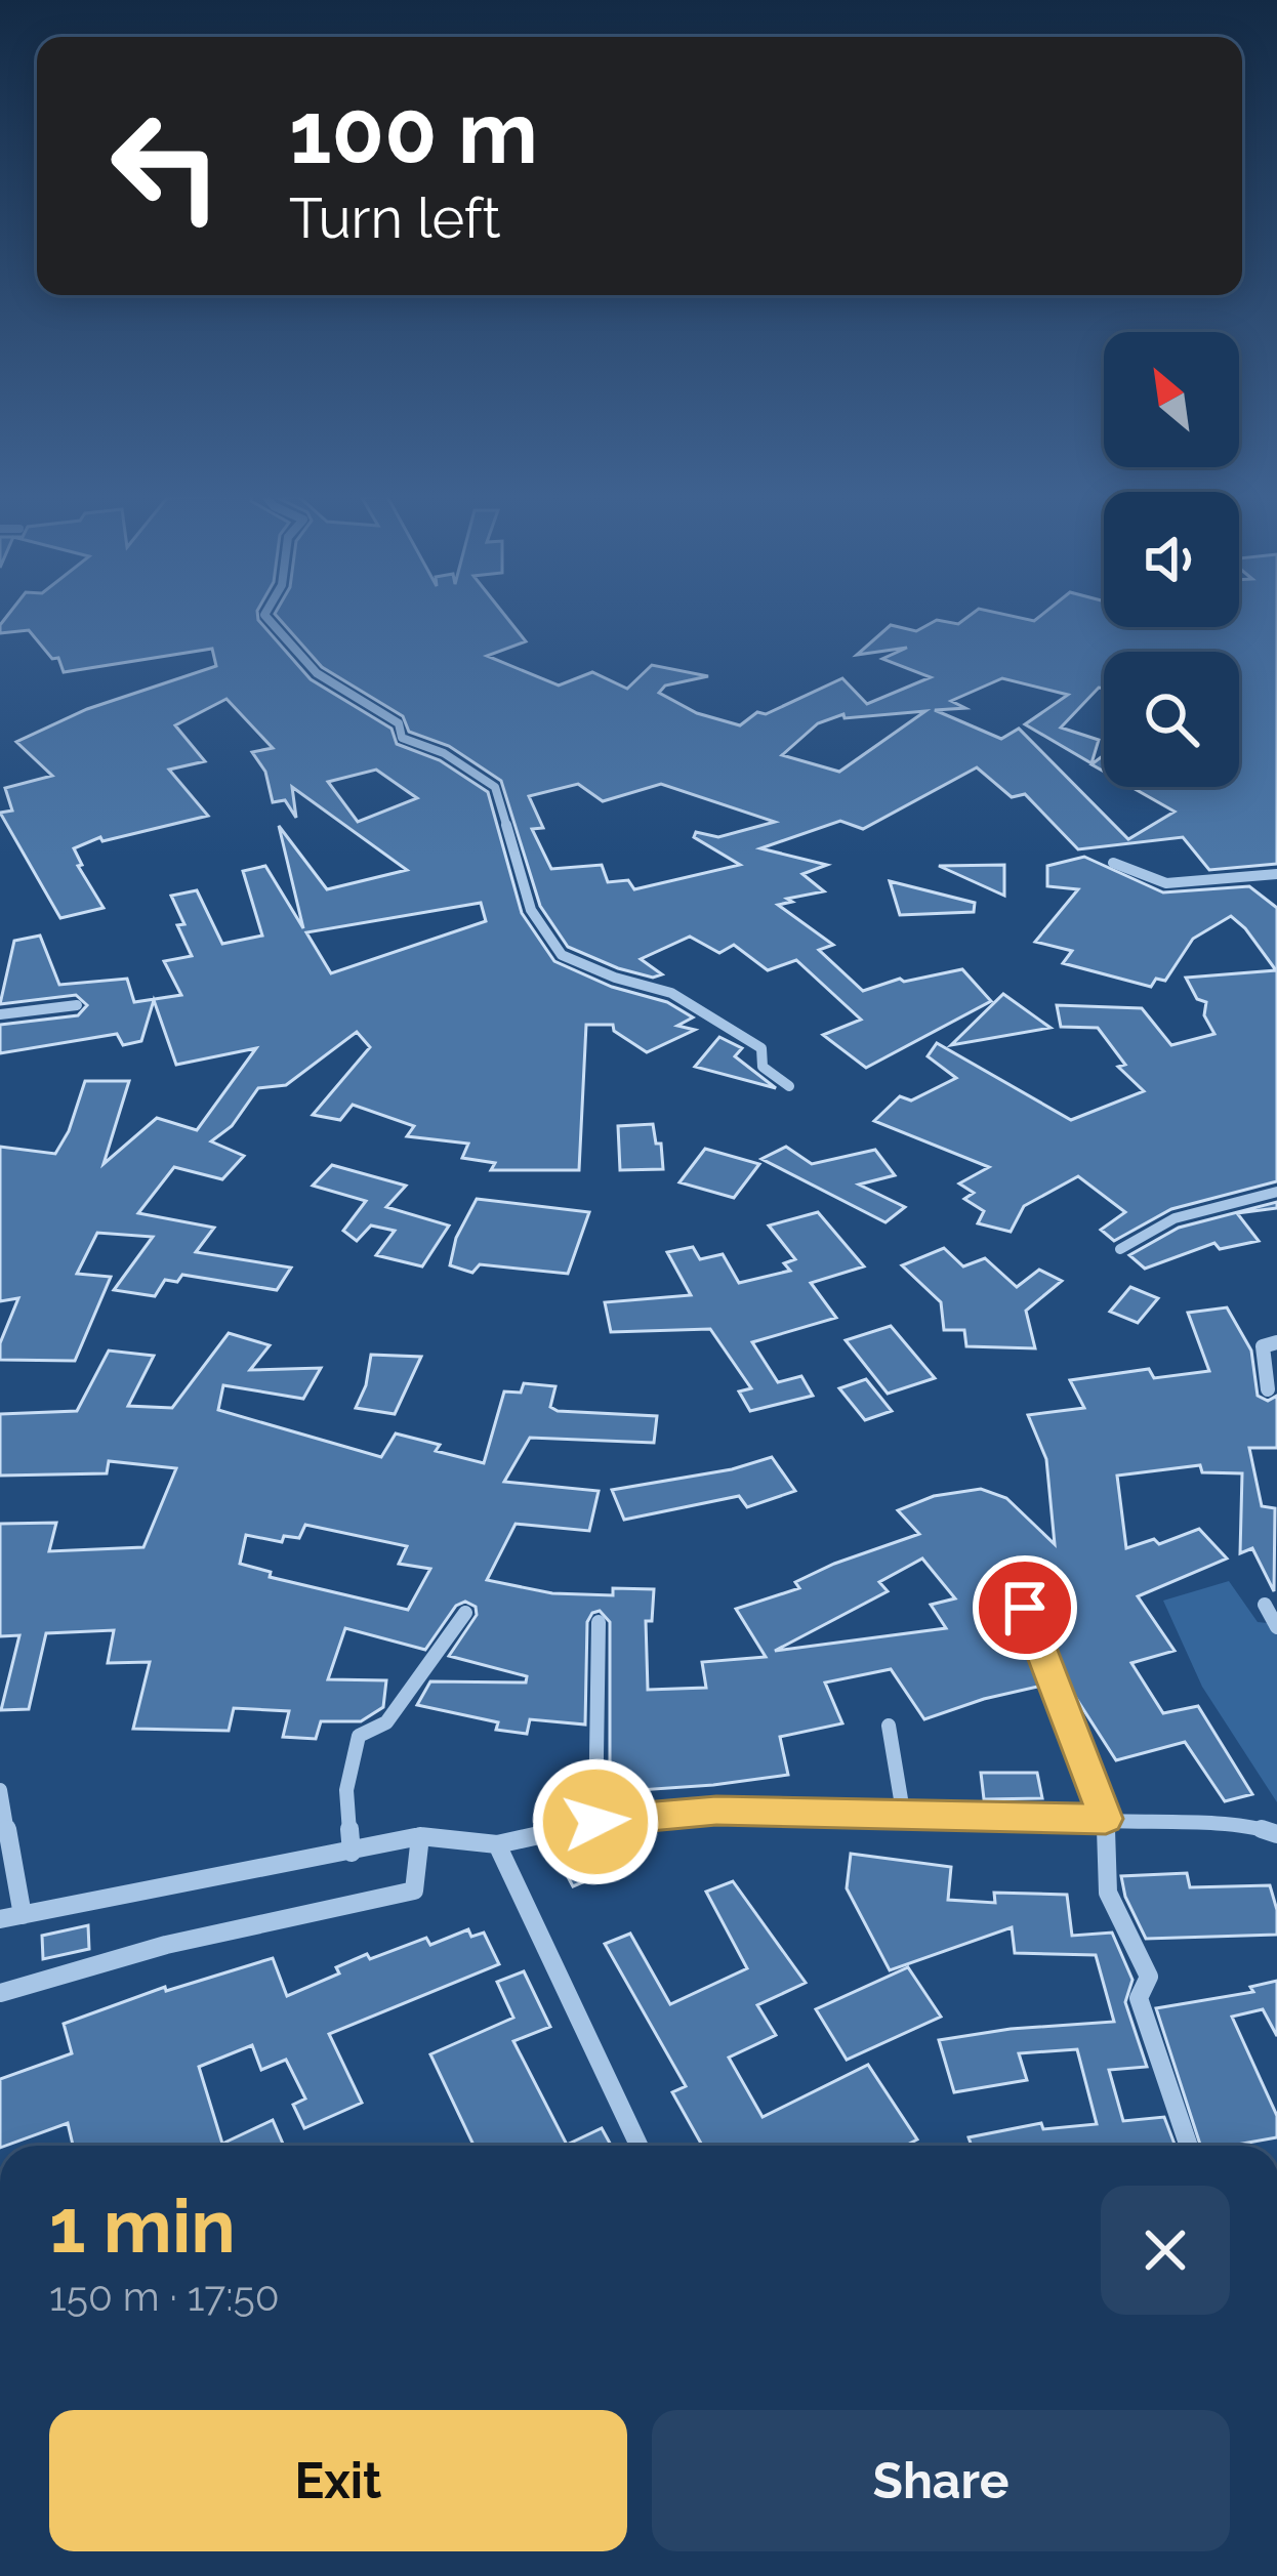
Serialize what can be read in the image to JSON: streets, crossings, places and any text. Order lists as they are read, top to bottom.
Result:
{
  "north": "top left",
  "page": {
    "turn": ["100 m", "Turn left"],
    "heading": ["1 min", "150 m · 17:50"],
    "buttons": ["Exit", "Share"]
  }
}
